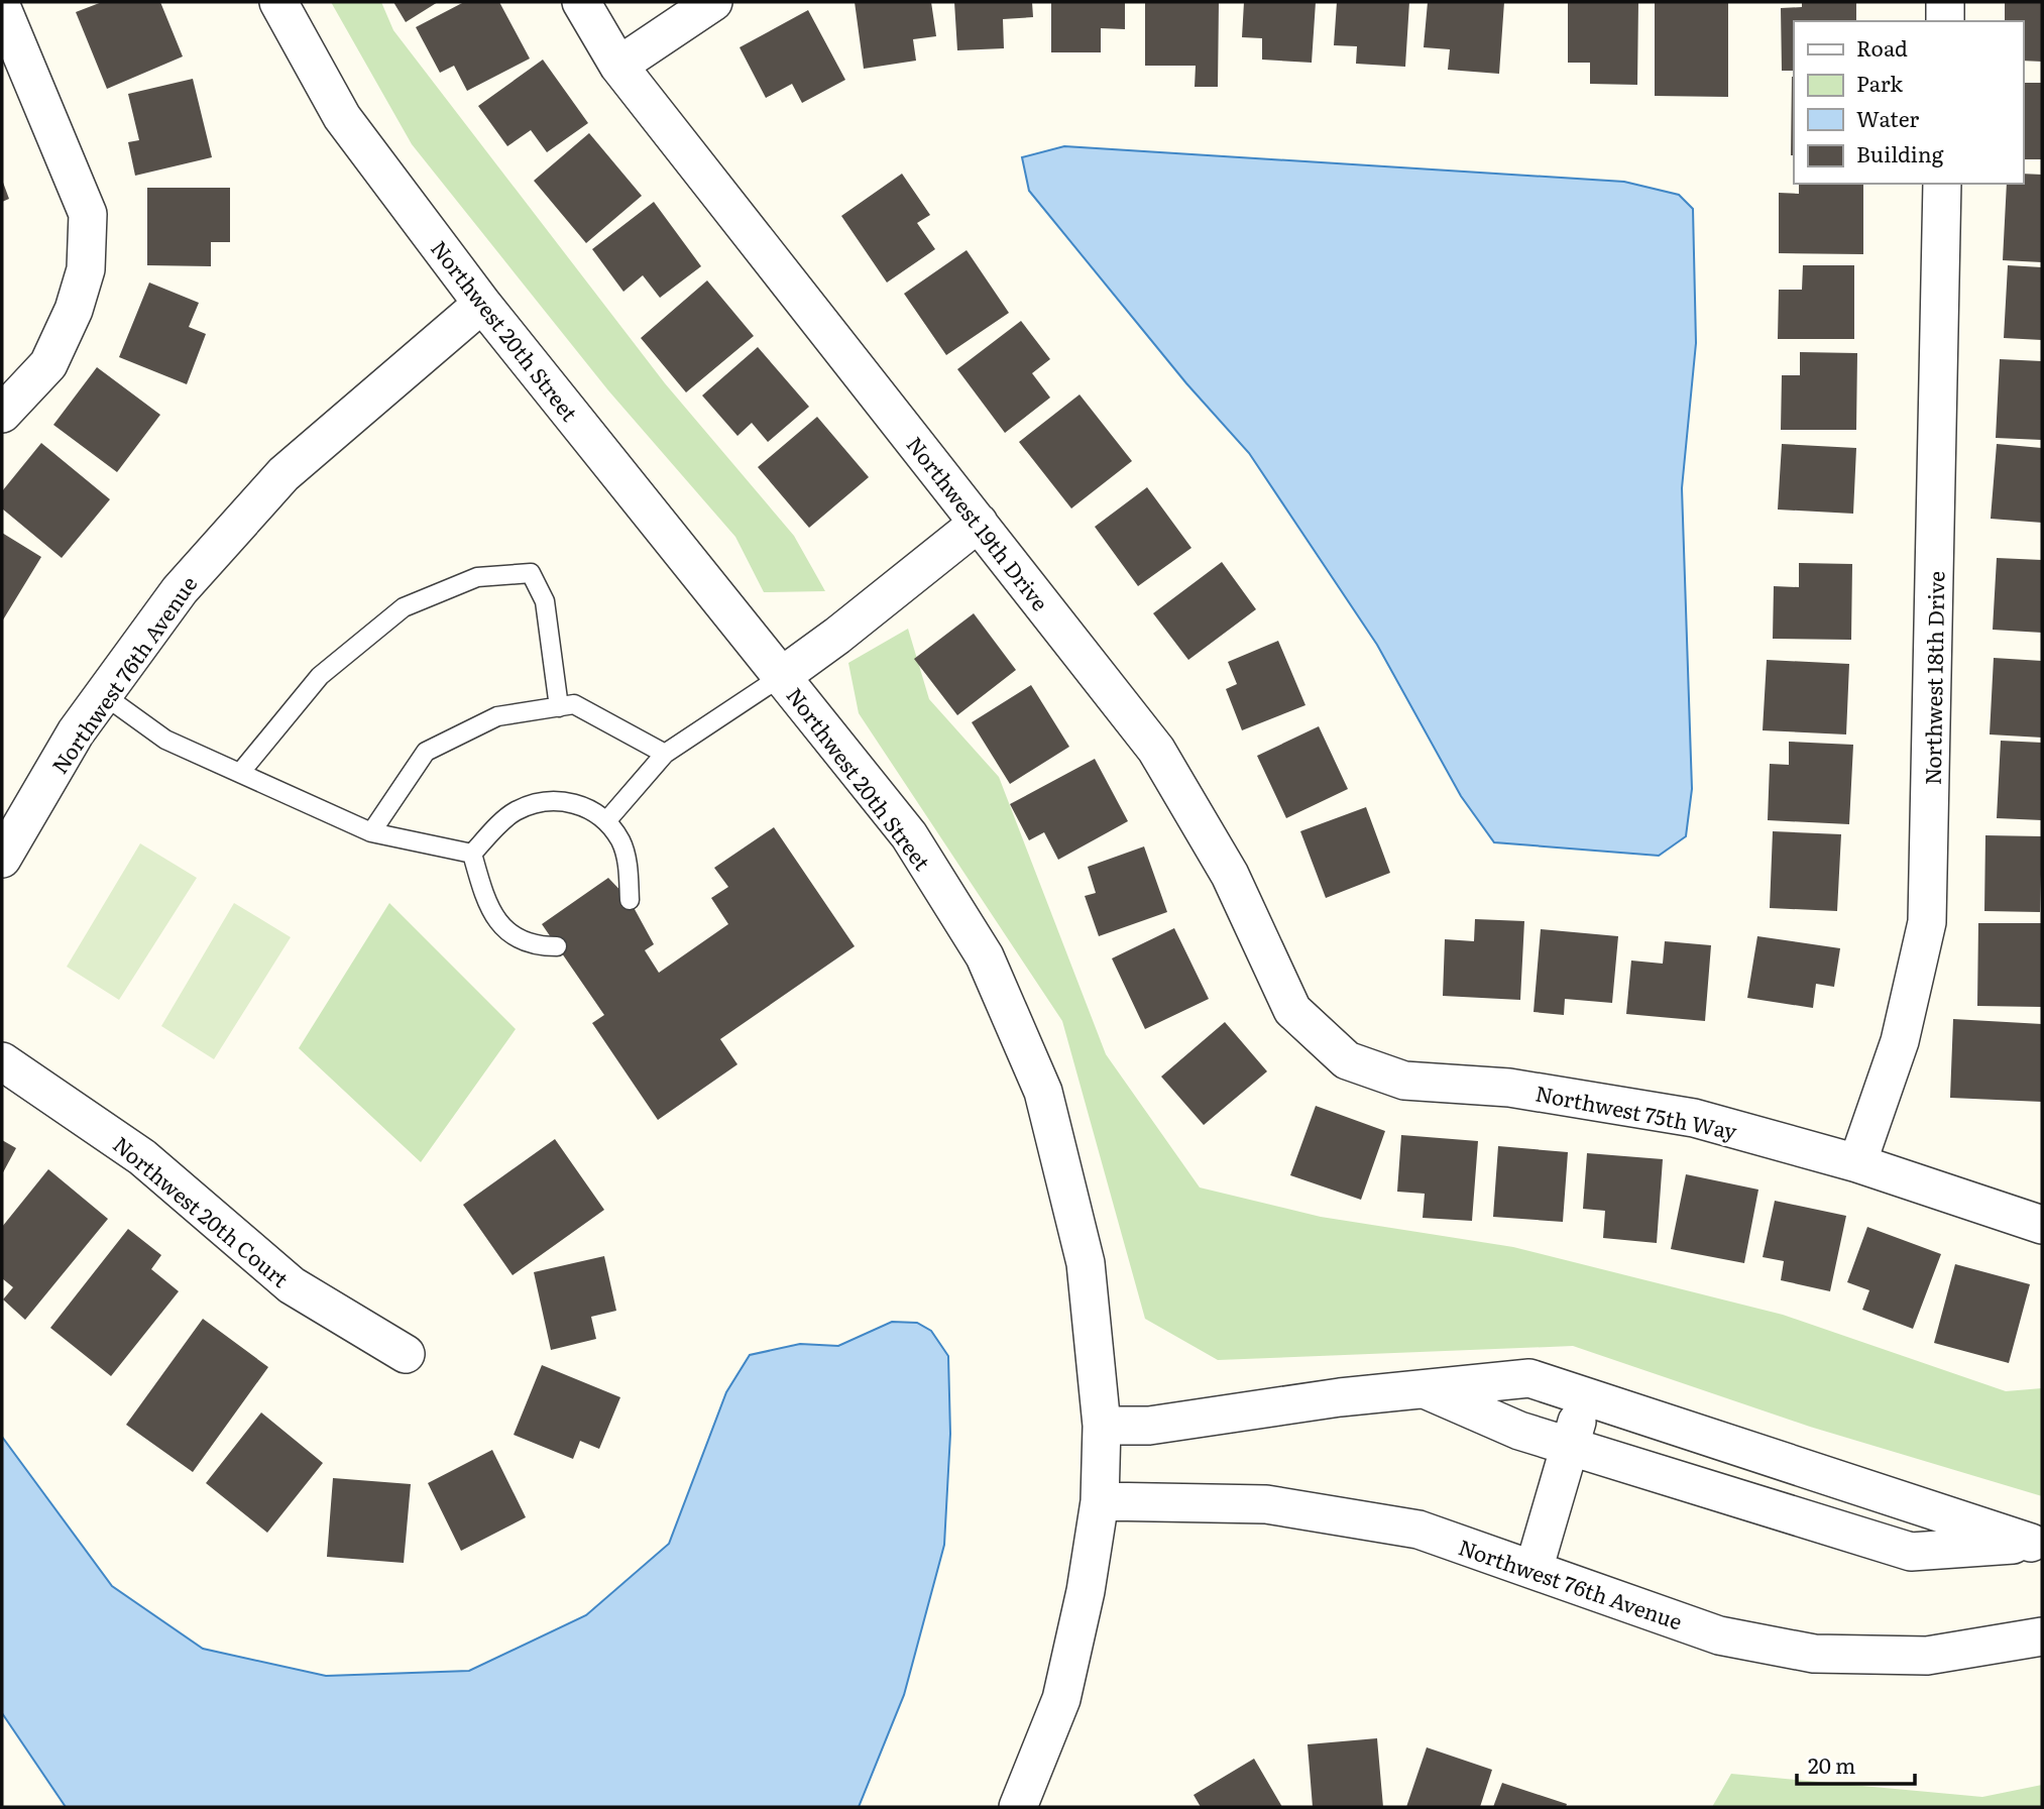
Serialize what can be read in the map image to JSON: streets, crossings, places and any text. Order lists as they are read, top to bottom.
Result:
{
  "streets": {
    "street": [
      "Northwest 20th Street",
      "Northwest 19th Drive",
      "Northwest 76th Avenue",
      "Northwest 18th Drive",
      "Northwest 75th Way",
      "Northwest 20th Court"
    ]
  },
  "crossings": [
    ["Northwest 20th Street", "Northwest 76th Avenue"],
    ["Northwest 19th Drive", "Northwest 75th Way"],
    ["Northwest 18th Drive", "Northwest 75th Way"]
  ],
  "legend": [
    "Road",
    "Park",
    "Water",
    "Building"
  ],
  "scale_bar": "20 m"
}
